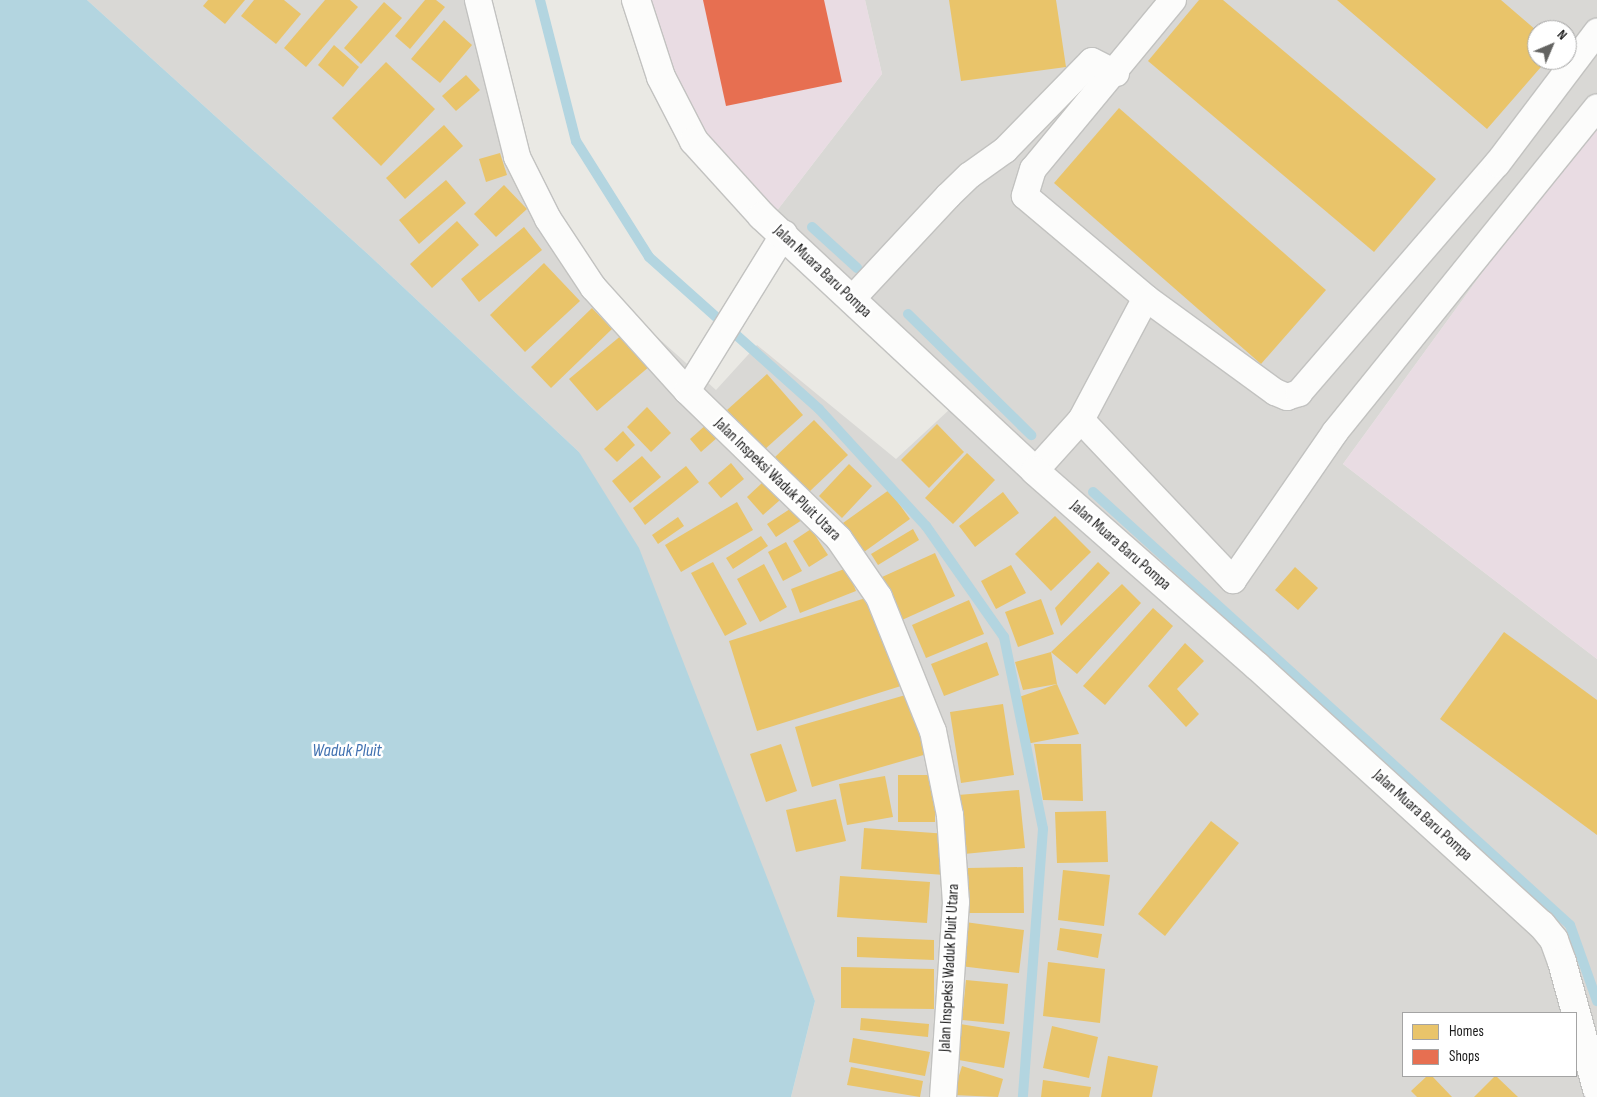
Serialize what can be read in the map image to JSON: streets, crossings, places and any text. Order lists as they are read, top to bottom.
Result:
{
  "streets": {
    "street": ["Jalan Muara Baru Pompa", "Jalan Inspeksi Waduk Pluit Utara"]
  },
  "water": ["Waduk Pluit"],
  "legend": ["Homes", "Shops"],
  "north": "top right"
}
